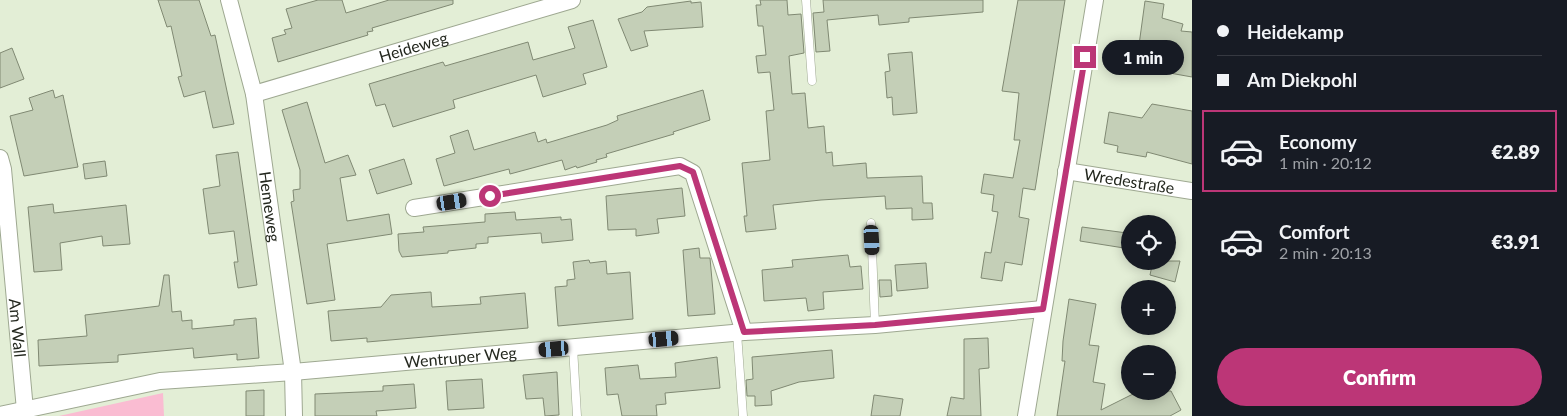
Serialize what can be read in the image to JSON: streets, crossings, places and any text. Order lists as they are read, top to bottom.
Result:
{
  "streets": {
    "street": [
      "Heideweg",
      "Wredestraße",
      "Hemeweg",
      "Am Wall",
      "Wentruper Weg"
    ]
  },
  "crossings": [
    ["Heideweg", "Hemeweg"],
    ["Hemeweg", "Wentruper Weg"],
    ["Am Wall", "Wentruper Weg"]
  ],
  "page": {
    "banner": ["Heidekamp", "Am Diekpohl"],
    "bubble": "1 min",
    "list": [
      {
        "name": "Economy",
        "note": "1 min · 20:12",
        "value": "€2.89"
      },
      {
        "name": "Comfort",
        "note": "2 min · 20:13",
        "value": "€3.91"
      }
    ],
    "map_buttons": ["+", "−"],
    "buttons": "Confirm"
  }
}
